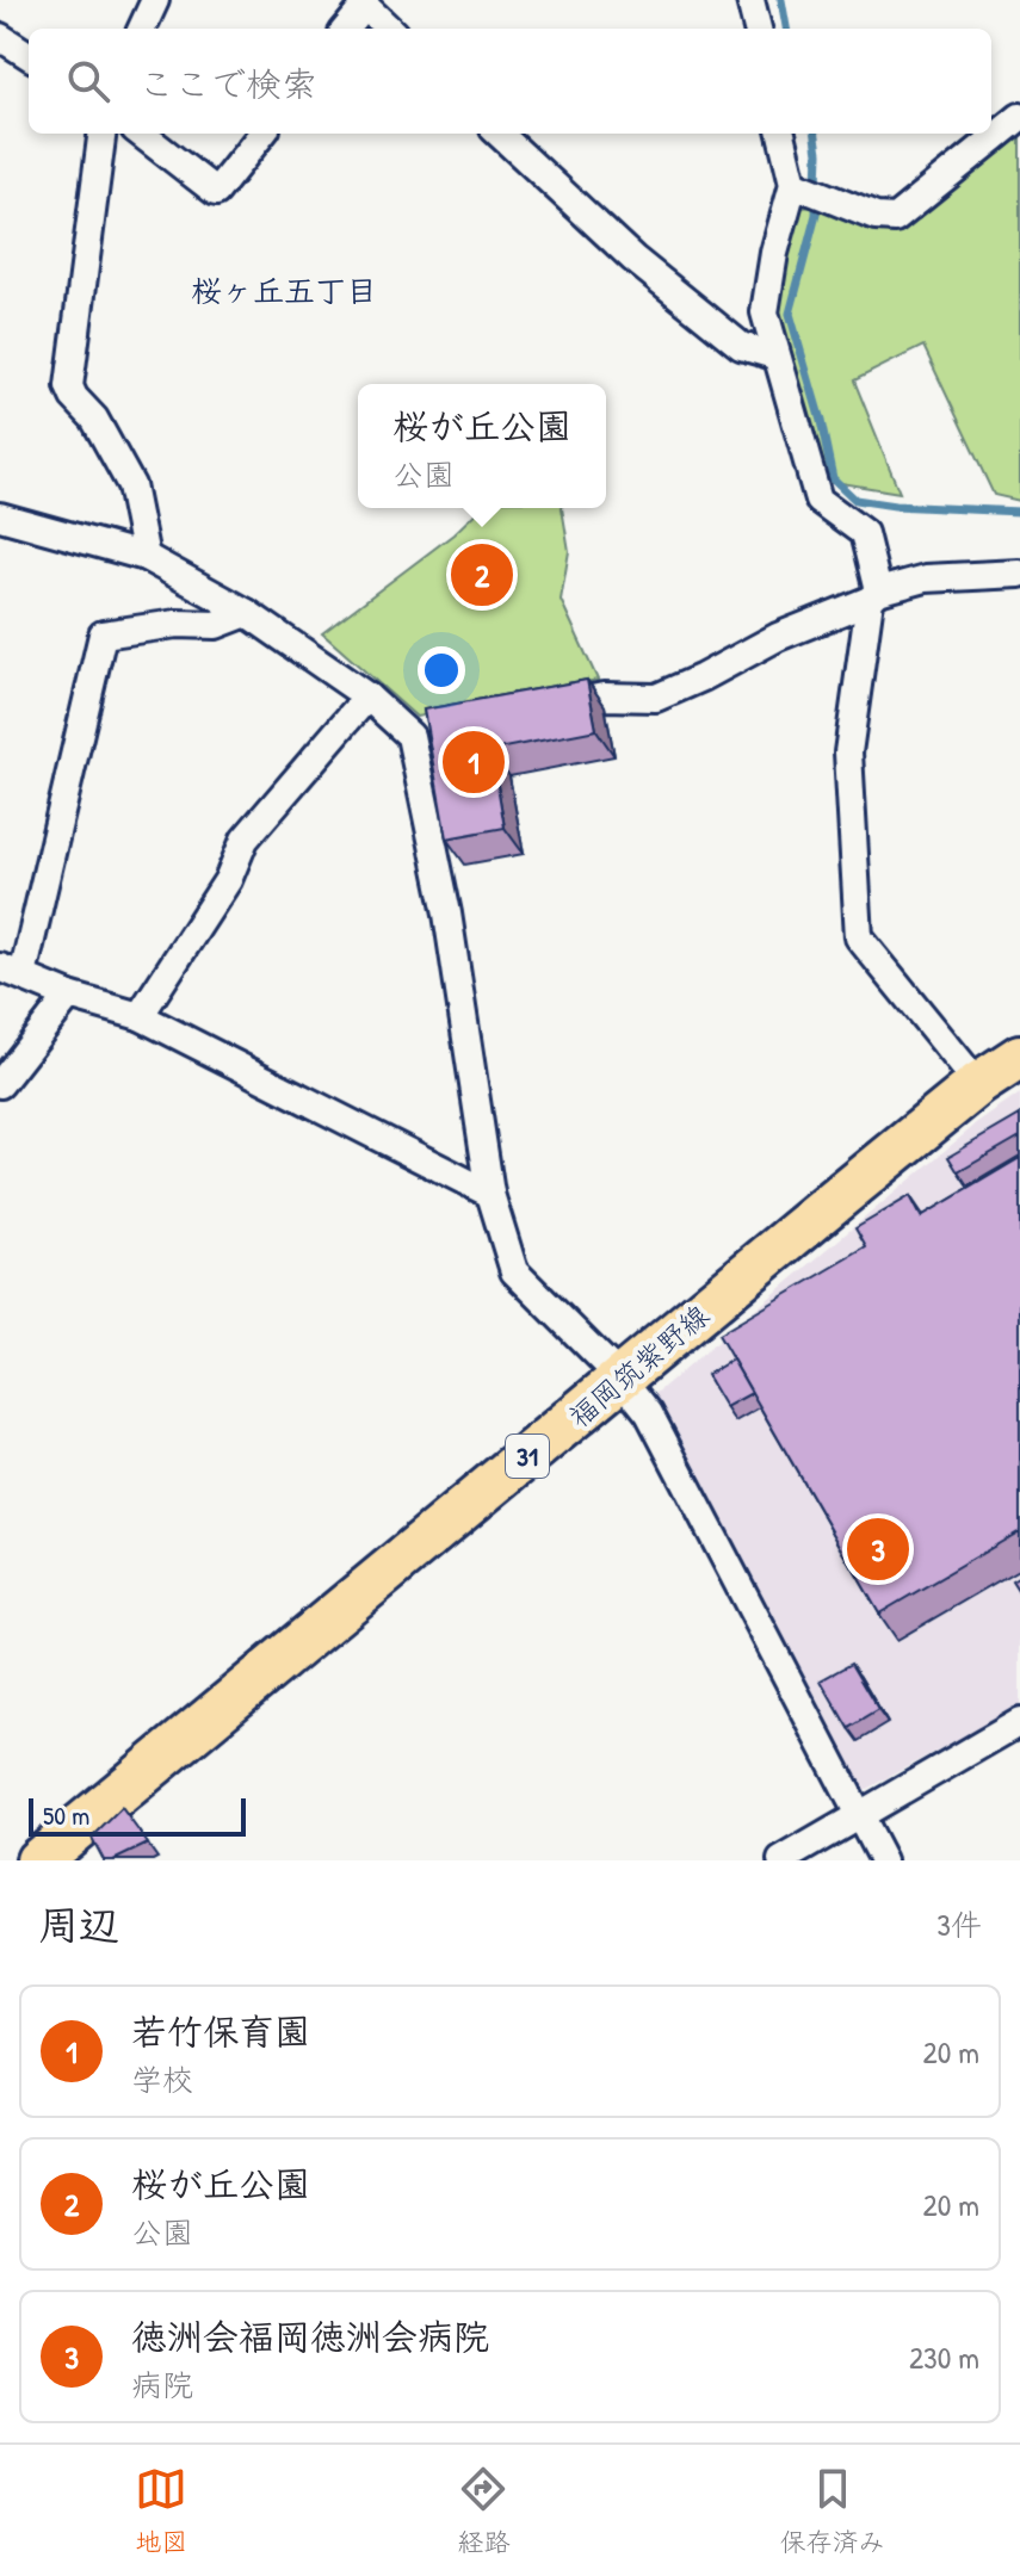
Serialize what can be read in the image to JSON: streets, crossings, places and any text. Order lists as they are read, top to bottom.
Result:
{
  "streets": {
    "main road": ["福岡筑紫野線", "31"]
  },
  "districts": ["桜ヶ丘五丁目"],
  "scale_bar": "50 m",
  "page": {
    "search": "ここで検索",
    "popup": ["桜が丘公園", "公園"],
    "pins": ["2", "1", "3"],
    "scale": "50 m",
    "heading": ["周辺", "3件"],
    "list": [
      {
        "mark": "1",
        "name": "若竹保育園",
        "note": "学校",
        "value": "20 m"
      },
      {
        "mark": "2",
        "name": "桜が丘公園",
        "note": "公園",
        "value": "20 m"
      },
      {
        "mark": "3",
        "name": "徳洲会福岡徳洲会病院",
        "note": "病院",
        "value": "230 m"
      }
    ],
    "nav": ["地図", "経路", "保存済み"]
  }
}
